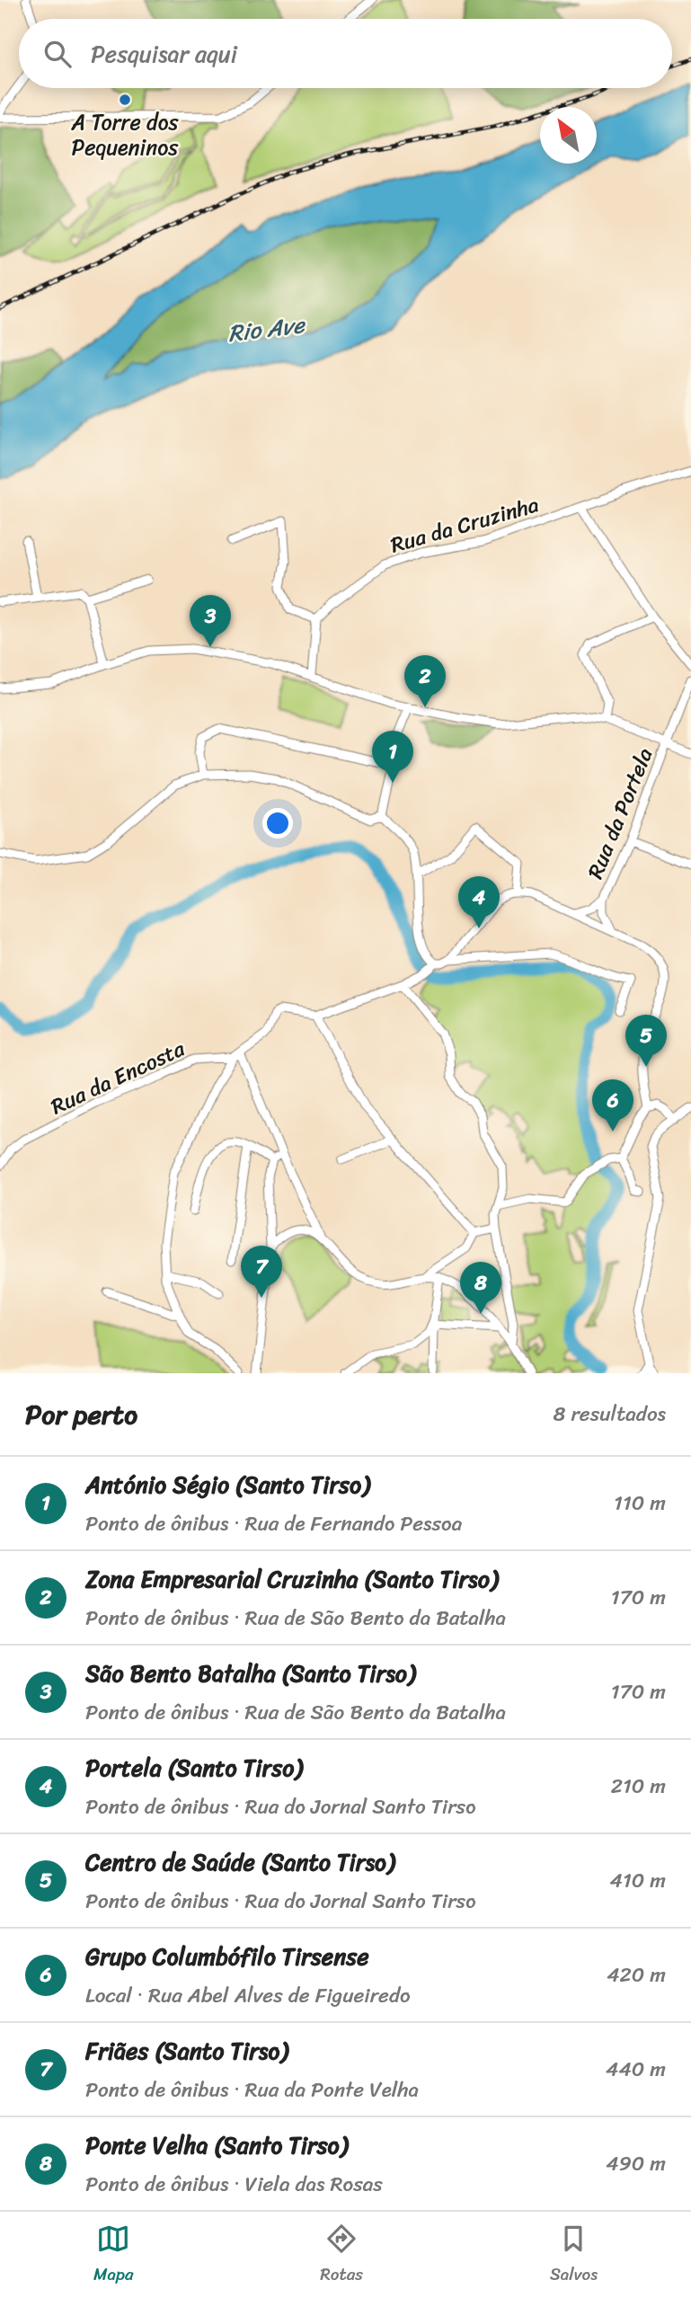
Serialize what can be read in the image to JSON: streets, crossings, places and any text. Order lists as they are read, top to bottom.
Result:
{
  "streets": {
    "street": ["Rua da Cruzinha", "Rua da Portela", "Rua da Encosta"]
  },
  "water": ["Rio Ave"],
  "places": ["A Torre dos Pequeninos"],
  "north": "top left",
  "page": {
    "search": "Pesquisar aqui",
    "pins": [
      "3",
      "2",
      "1",
      "4",
      "5",
      "6",
      "7",
      "8"
    ],
    "heading": ["Por perto", "8 resultados"],
    "list": [
      {
        "mark": "1",
        "name": "António Ségio (Santo Tirso)",
        "note": "Ponto de ônibus · Rua de Fernando Pessoa",
        "value": "110 m"
      },
      {
        "mark": "2",
        "name": "Zona Empresarial Cruzinha (Santo Tirso)",
        "note": "Ponto de ônibus · Rua de São Bento da Batalha",
        "value": "170 m"
      },
      {
        "mark": "3",
        "name": "São Bento Batalha (Santo Tirso)",
        "note": "Ponto de ônibus · Rua de São Bento da Batalha",
        "value": "170 m"
      },
      {
        "mark": "4",
        "name": "Portela (Santo Tirso)",
        "note": "Ponto de ônibus · Rua do Jornal Santo Tirso",
        "value": "210 m"
      },
      {
        "mark": "5",
        "name": "Centro de Saúde (Santo Tirso)",
        "note": "Ponto de ônibus · Rua do Jornal Santo Tirso",
        "value": "410 m"
      },
      {
        "mark": "6",
        "name": "Grupo Columbófilo Tirsense",
        "note": "Local · Rua Abel Alves de Figueiredo",
        "value": "420 m"
      },
      {
        "mark": "7",
        "name": "Friães (Santo Tirso)",
        "note": "Ponto de ônibus · Rua da Ponte Velha",
        "value": "440 m"
      },
      {
        "mark": "8",
        "name": "Ponte Velha (Santo Tirso)",
        "note": "Ponto de ônibus · Viela das Rosas",
        "value": "490 m"
      }
    ],
    "nav": ["Mapa", "Rotas", "Salvos"]
  }
}
